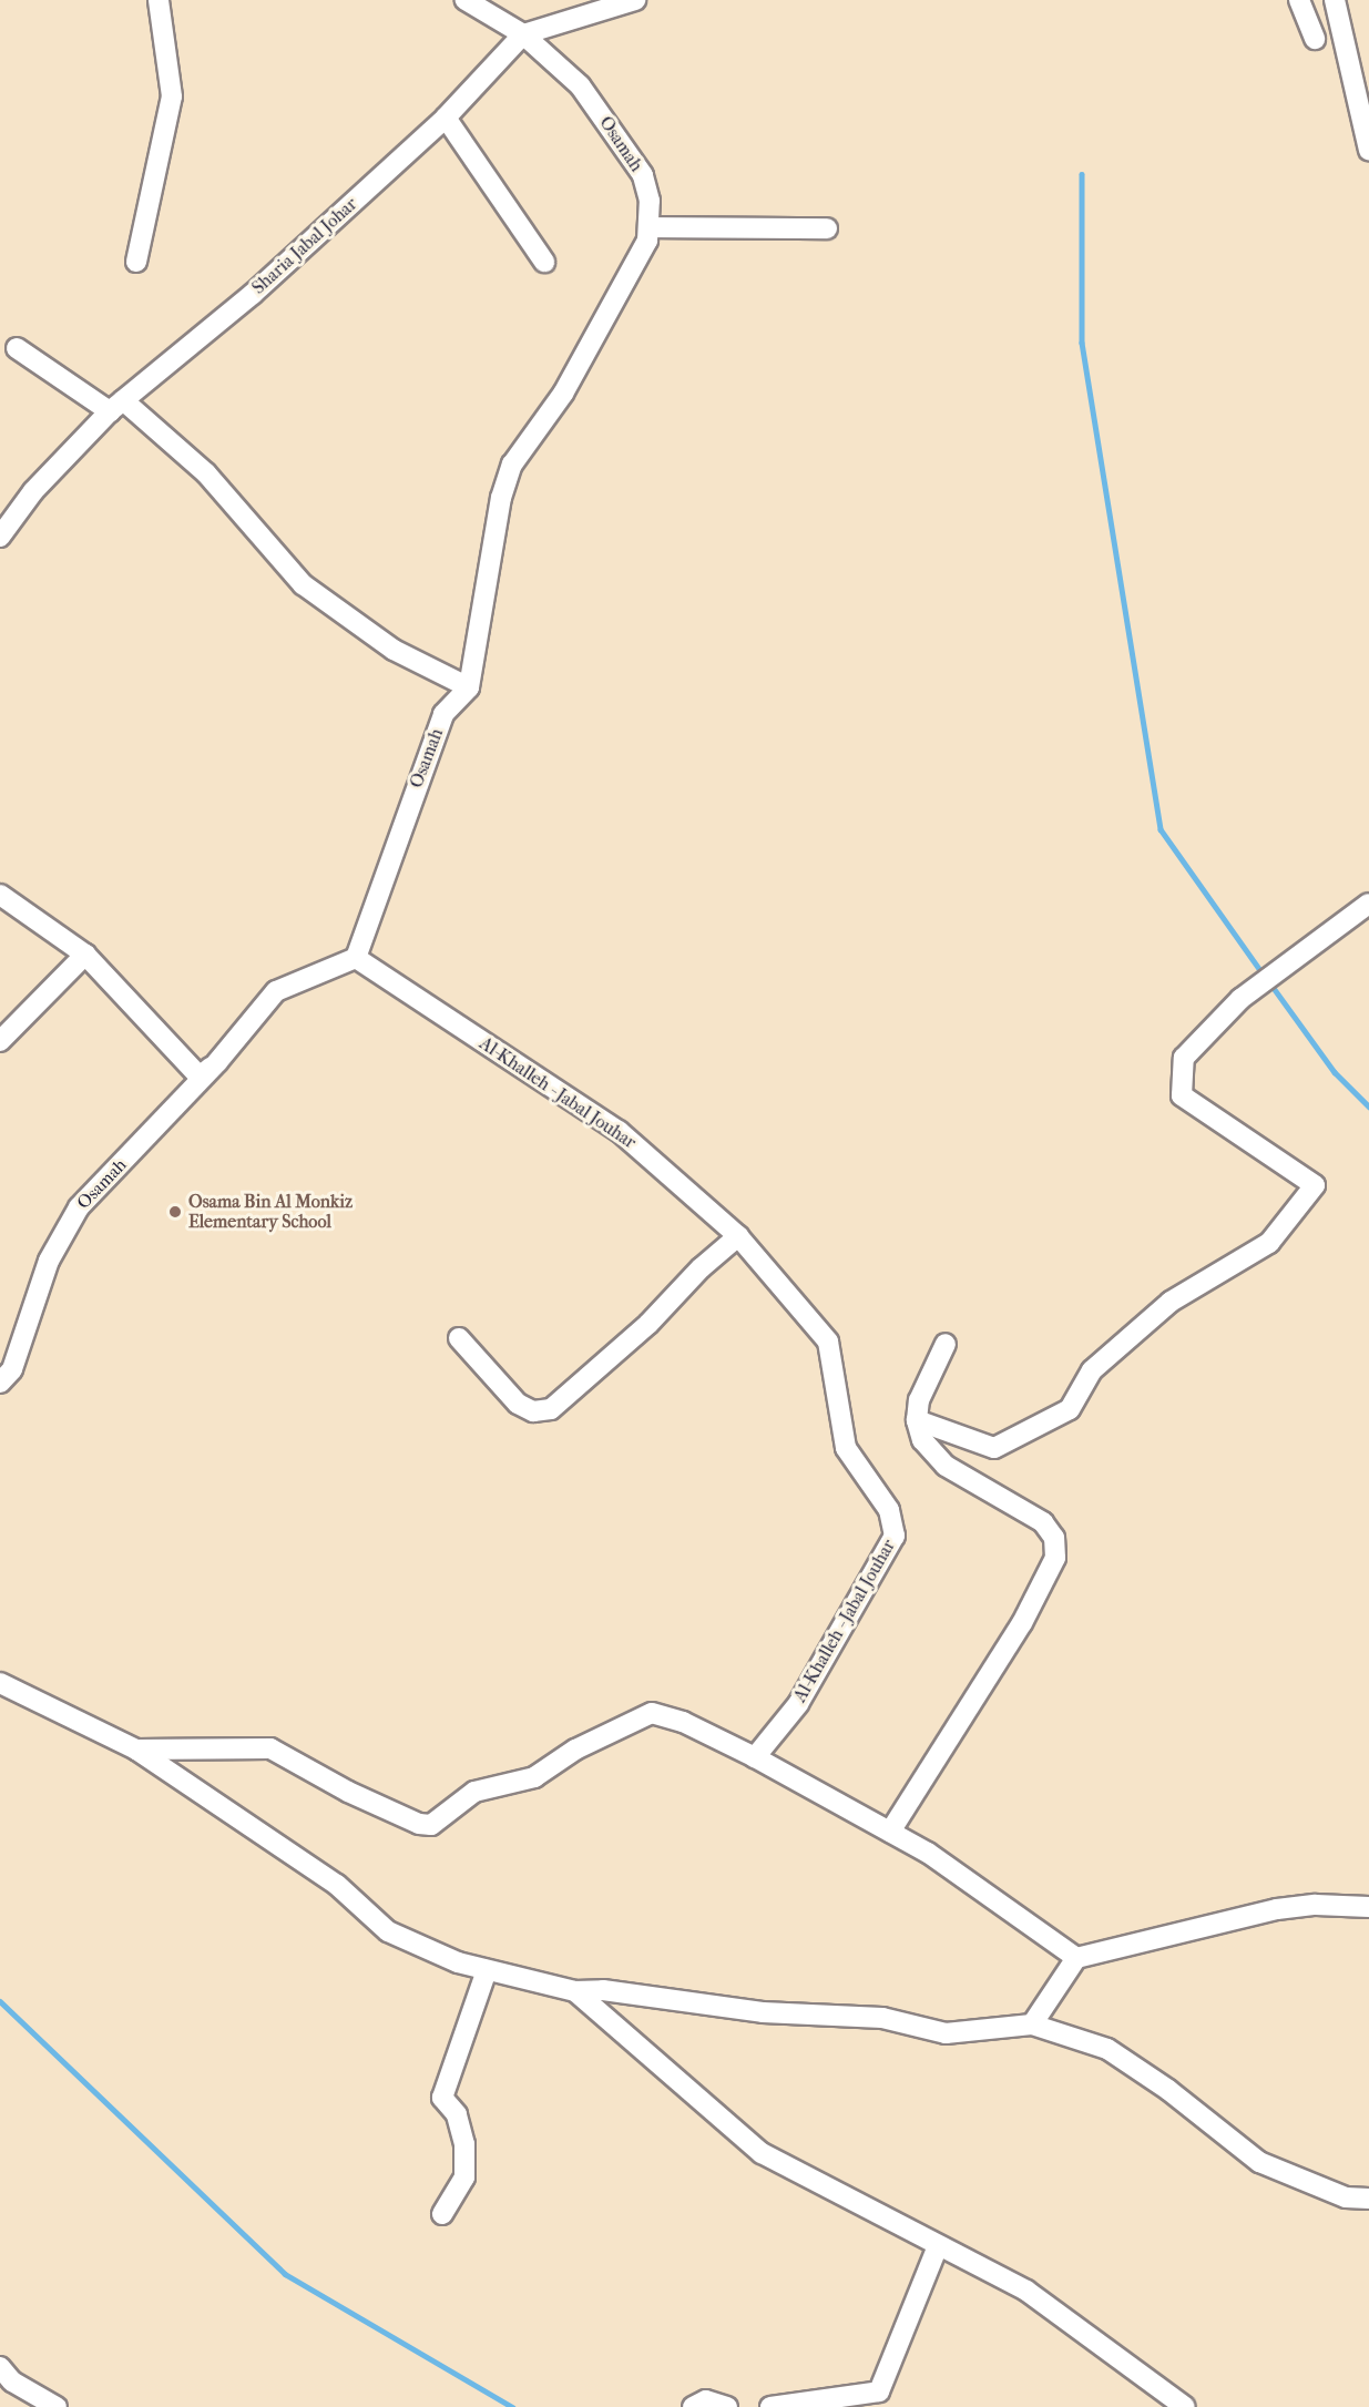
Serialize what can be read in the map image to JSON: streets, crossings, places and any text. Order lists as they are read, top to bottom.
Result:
{
  "streets": {
    "street": ["Osamah", "Sharia Jabal Johar", "Al-Khalleh - Jabal Jouhar"]
  },
  "crossings": [
    ["Osamah", "Sharia Jabal Johar"],
    ["Osamah", "Al-Khalleh - Jabal Jouhar"]
  ],
  "places": ["Osama Bin Al Monkiz Elementary School"]
}
